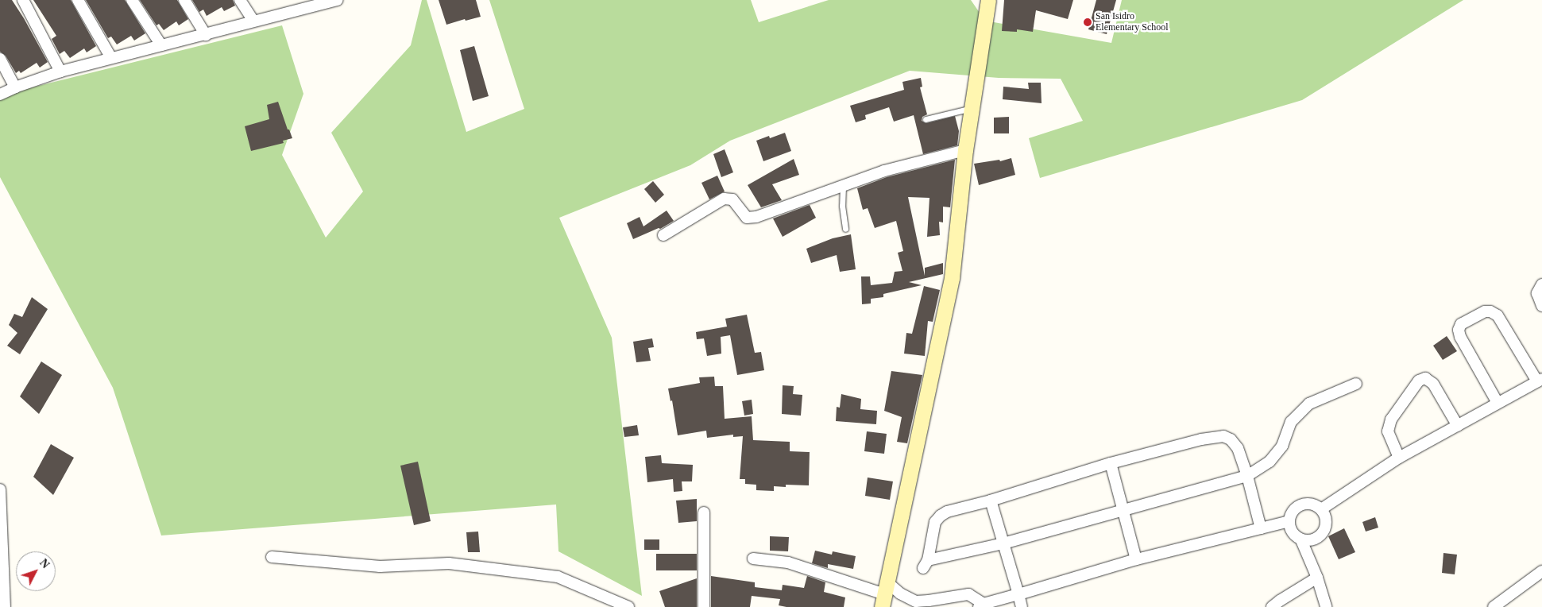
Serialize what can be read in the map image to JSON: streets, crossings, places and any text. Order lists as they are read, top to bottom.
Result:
{
  "places": ["San Isidro Elementary School"],
  "north": "top right"
}
